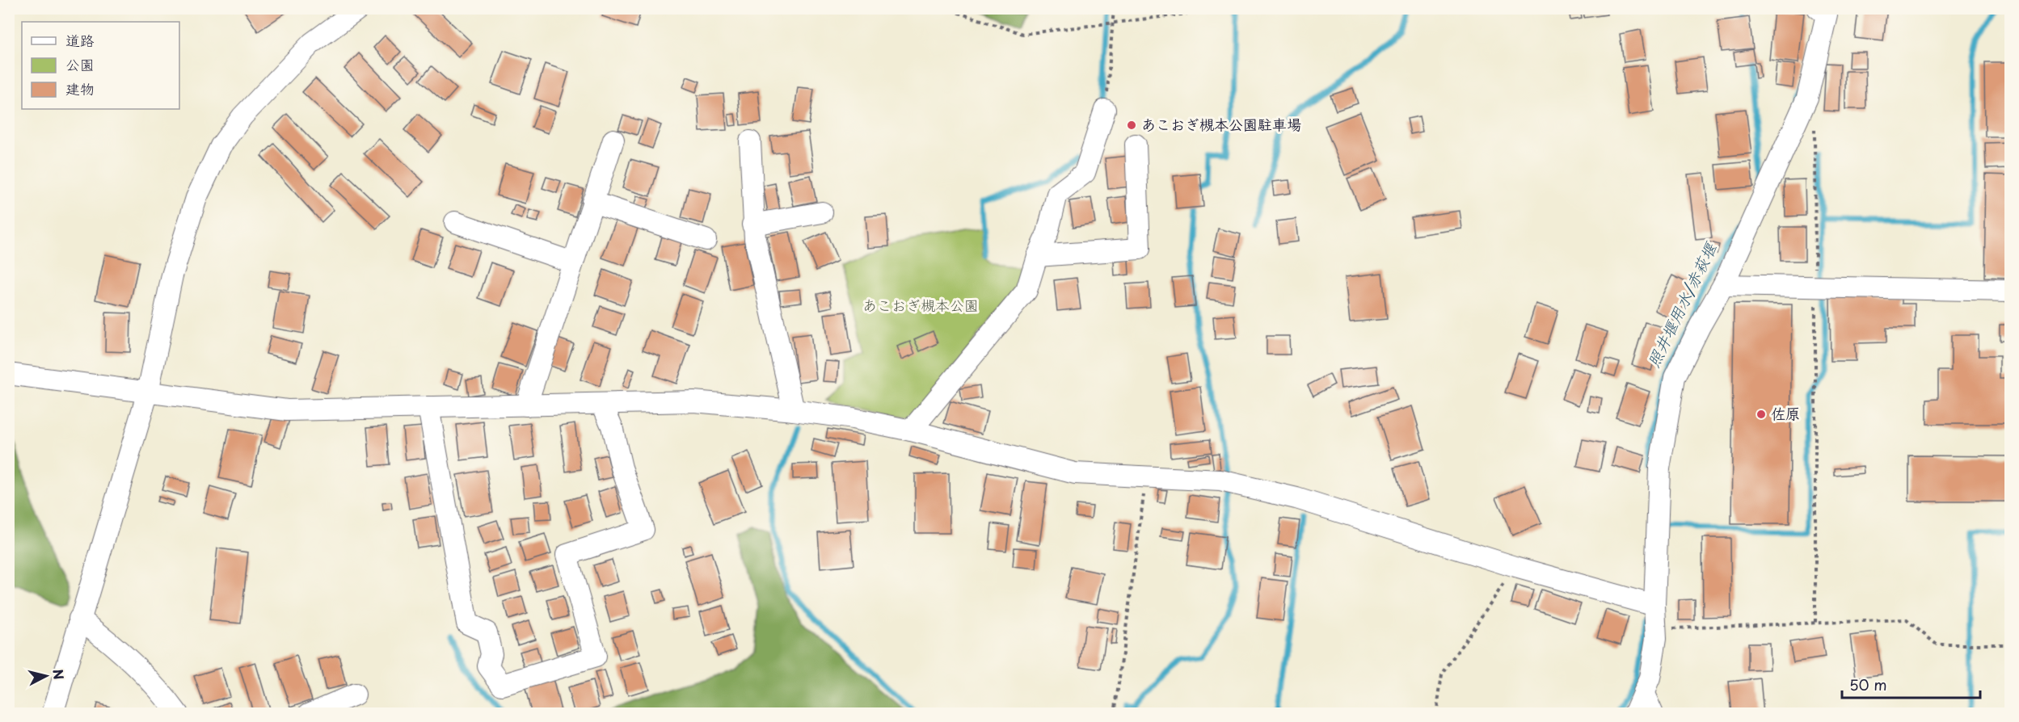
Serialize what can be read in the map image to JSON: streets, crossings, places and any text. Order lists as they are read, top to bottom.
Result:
{
  "water": ["照井堰用水/赤萩堰"],
  "parks": ["あこおぎ槻本公園"],
  "places": ["あこおぎ槻本公園駐車場", "佐原"],
  "legend": ["道路", "公園", "建物"],
  "scale_bar": "50 m",
  "north": "right"
}
